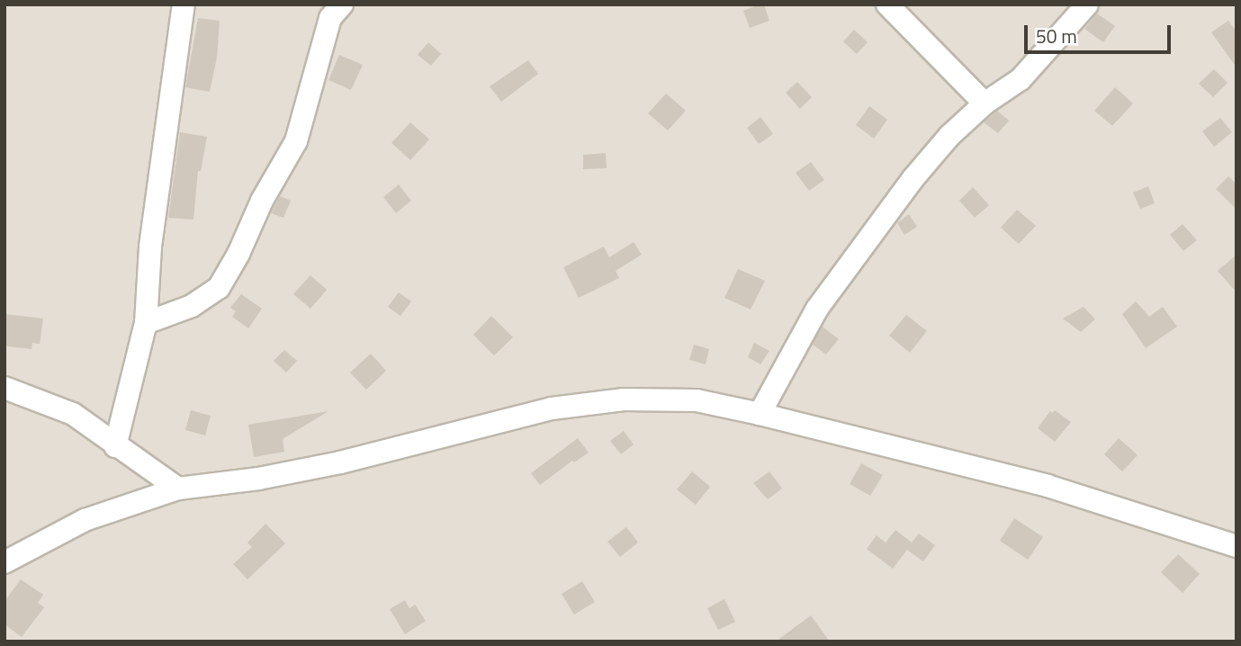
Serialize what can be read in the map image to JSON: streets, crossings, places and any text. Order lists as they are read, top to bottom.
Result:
{
  "scale_bar": "50 m"
}
